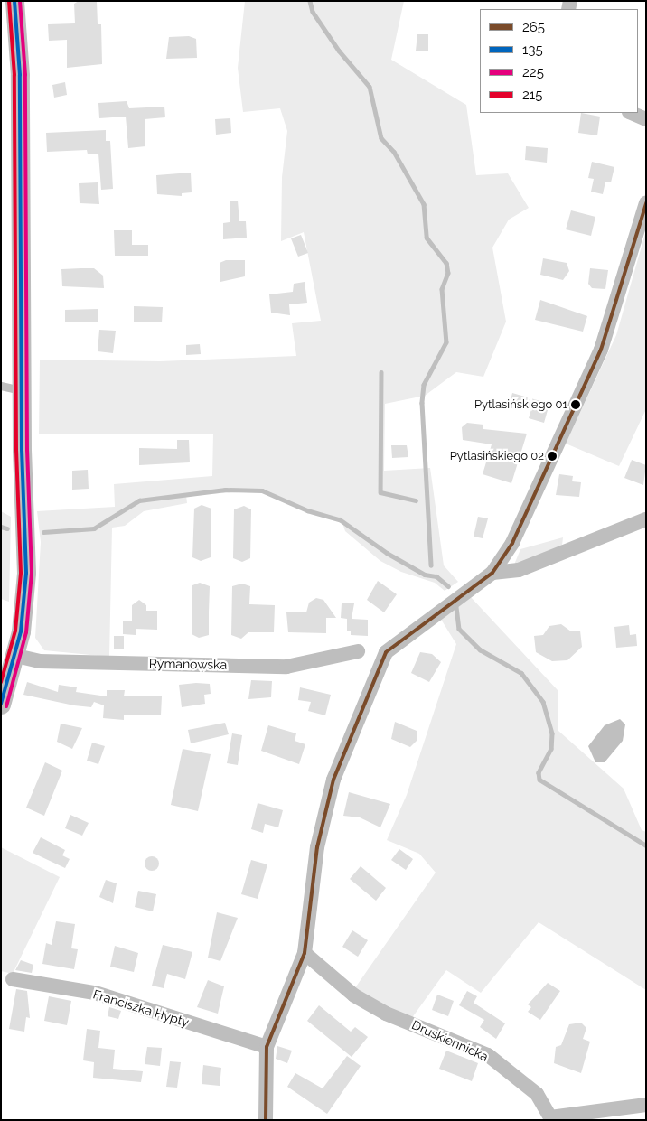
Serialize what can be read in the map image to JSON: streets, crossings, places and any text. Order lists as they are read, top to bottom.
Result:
{
  "streets": {
    "street": ["Rymanowska", "Franciszka Hypty", "Druskiennicka"]
  },
  "places": ["Pytlasińskiego 01", "Pytlasińskiego 02"],
  "lines": [
    "transit line 135",
    "transit line 225",
    "transit line 215",
    "transit line 265"
  ],
  "legend": [
    "265",
    "135",
    "225",
    "215"
  ]
}
